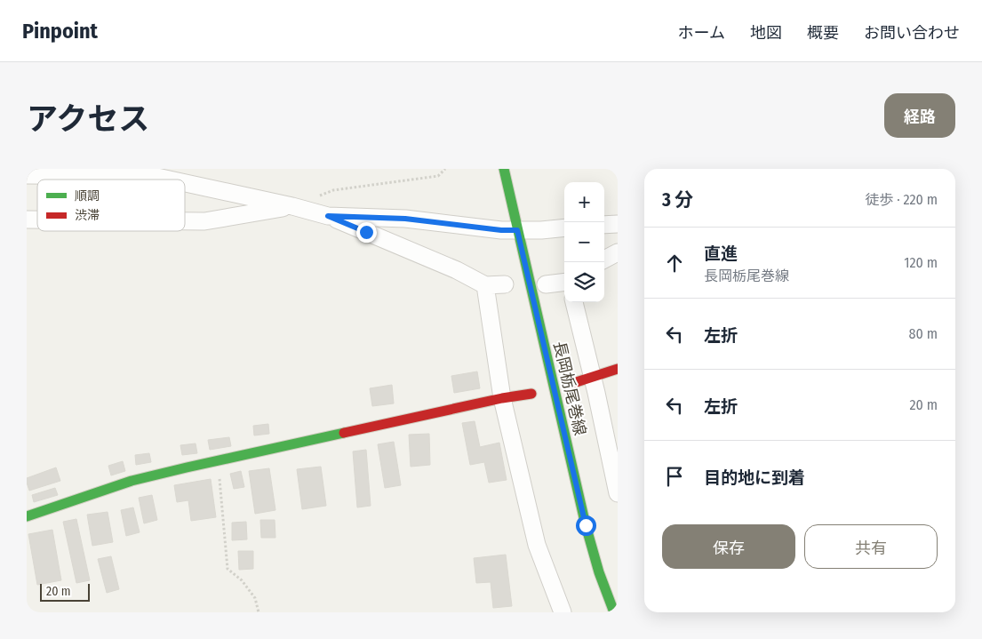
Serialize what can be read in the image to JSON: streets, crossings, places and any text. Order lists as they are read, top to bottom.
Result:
{
  "streets": {
    "street": ["長岡栃尾巻線"]
  },
  "legend": ["順調", "渋滞"],
  "scale_bar": "20 m",
  "page": {
    "header": "Pinpoint",
    "nav": [
      "ホーム",
      "地図",
      "概要",
      "お問い合わせ"
    ],
    "title": "アクセス",
    "buttons": [
      "経路",
      ["保存", "共有"]
    ],
    "heading": ["3 分", "徒歩 · 220 m"],
    "map_buttons": ["+", "−"],
    "list": [
      ["直進", "長岡栃尾巻線", "120 m"],
      ["左折", "80 m"],
      ["左折", "20 m"],
      "目的地に到着"
    ],
    "scale": "20 m"
  }
}
